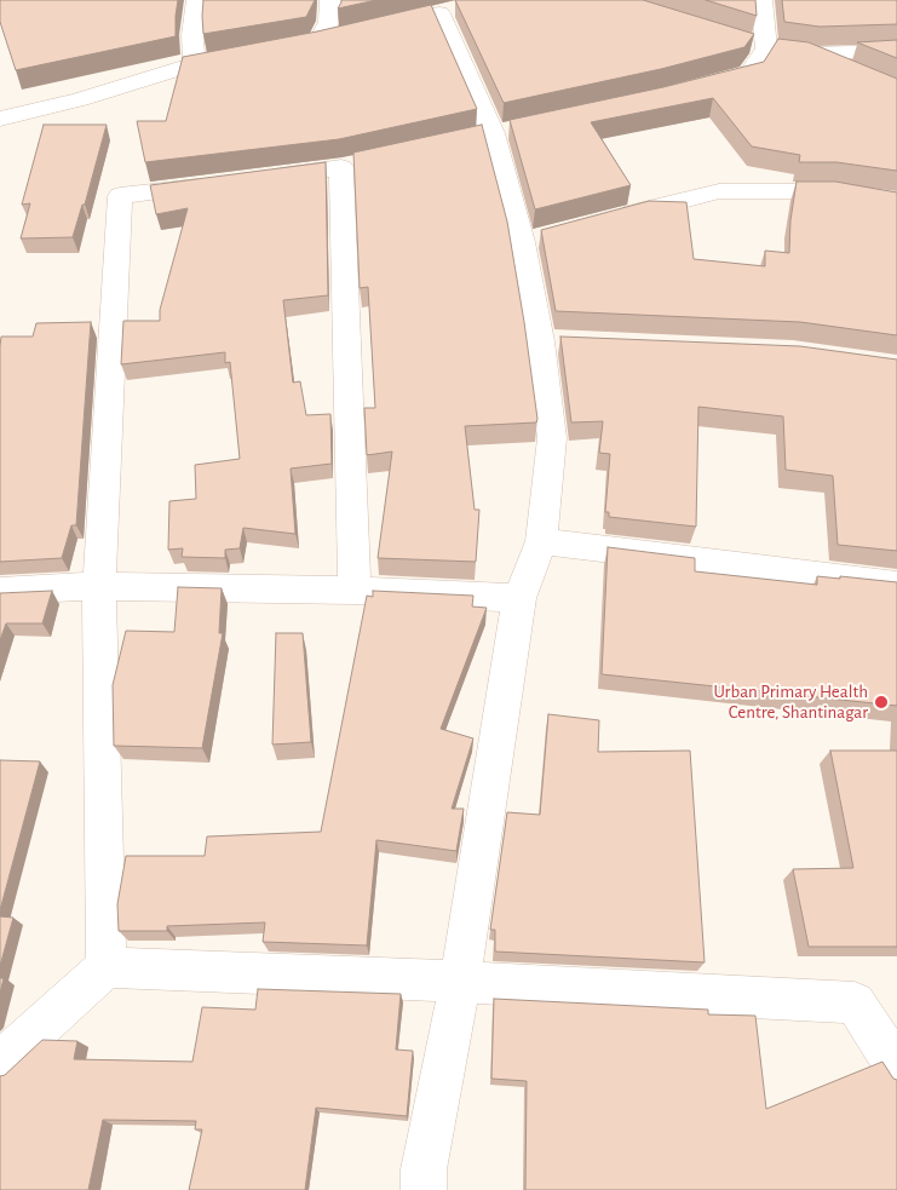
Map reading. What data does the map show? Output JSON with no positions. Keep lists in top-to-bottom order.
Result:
{
  "places": ["Urban Primary Health Centre, Shantinagar"]
}
